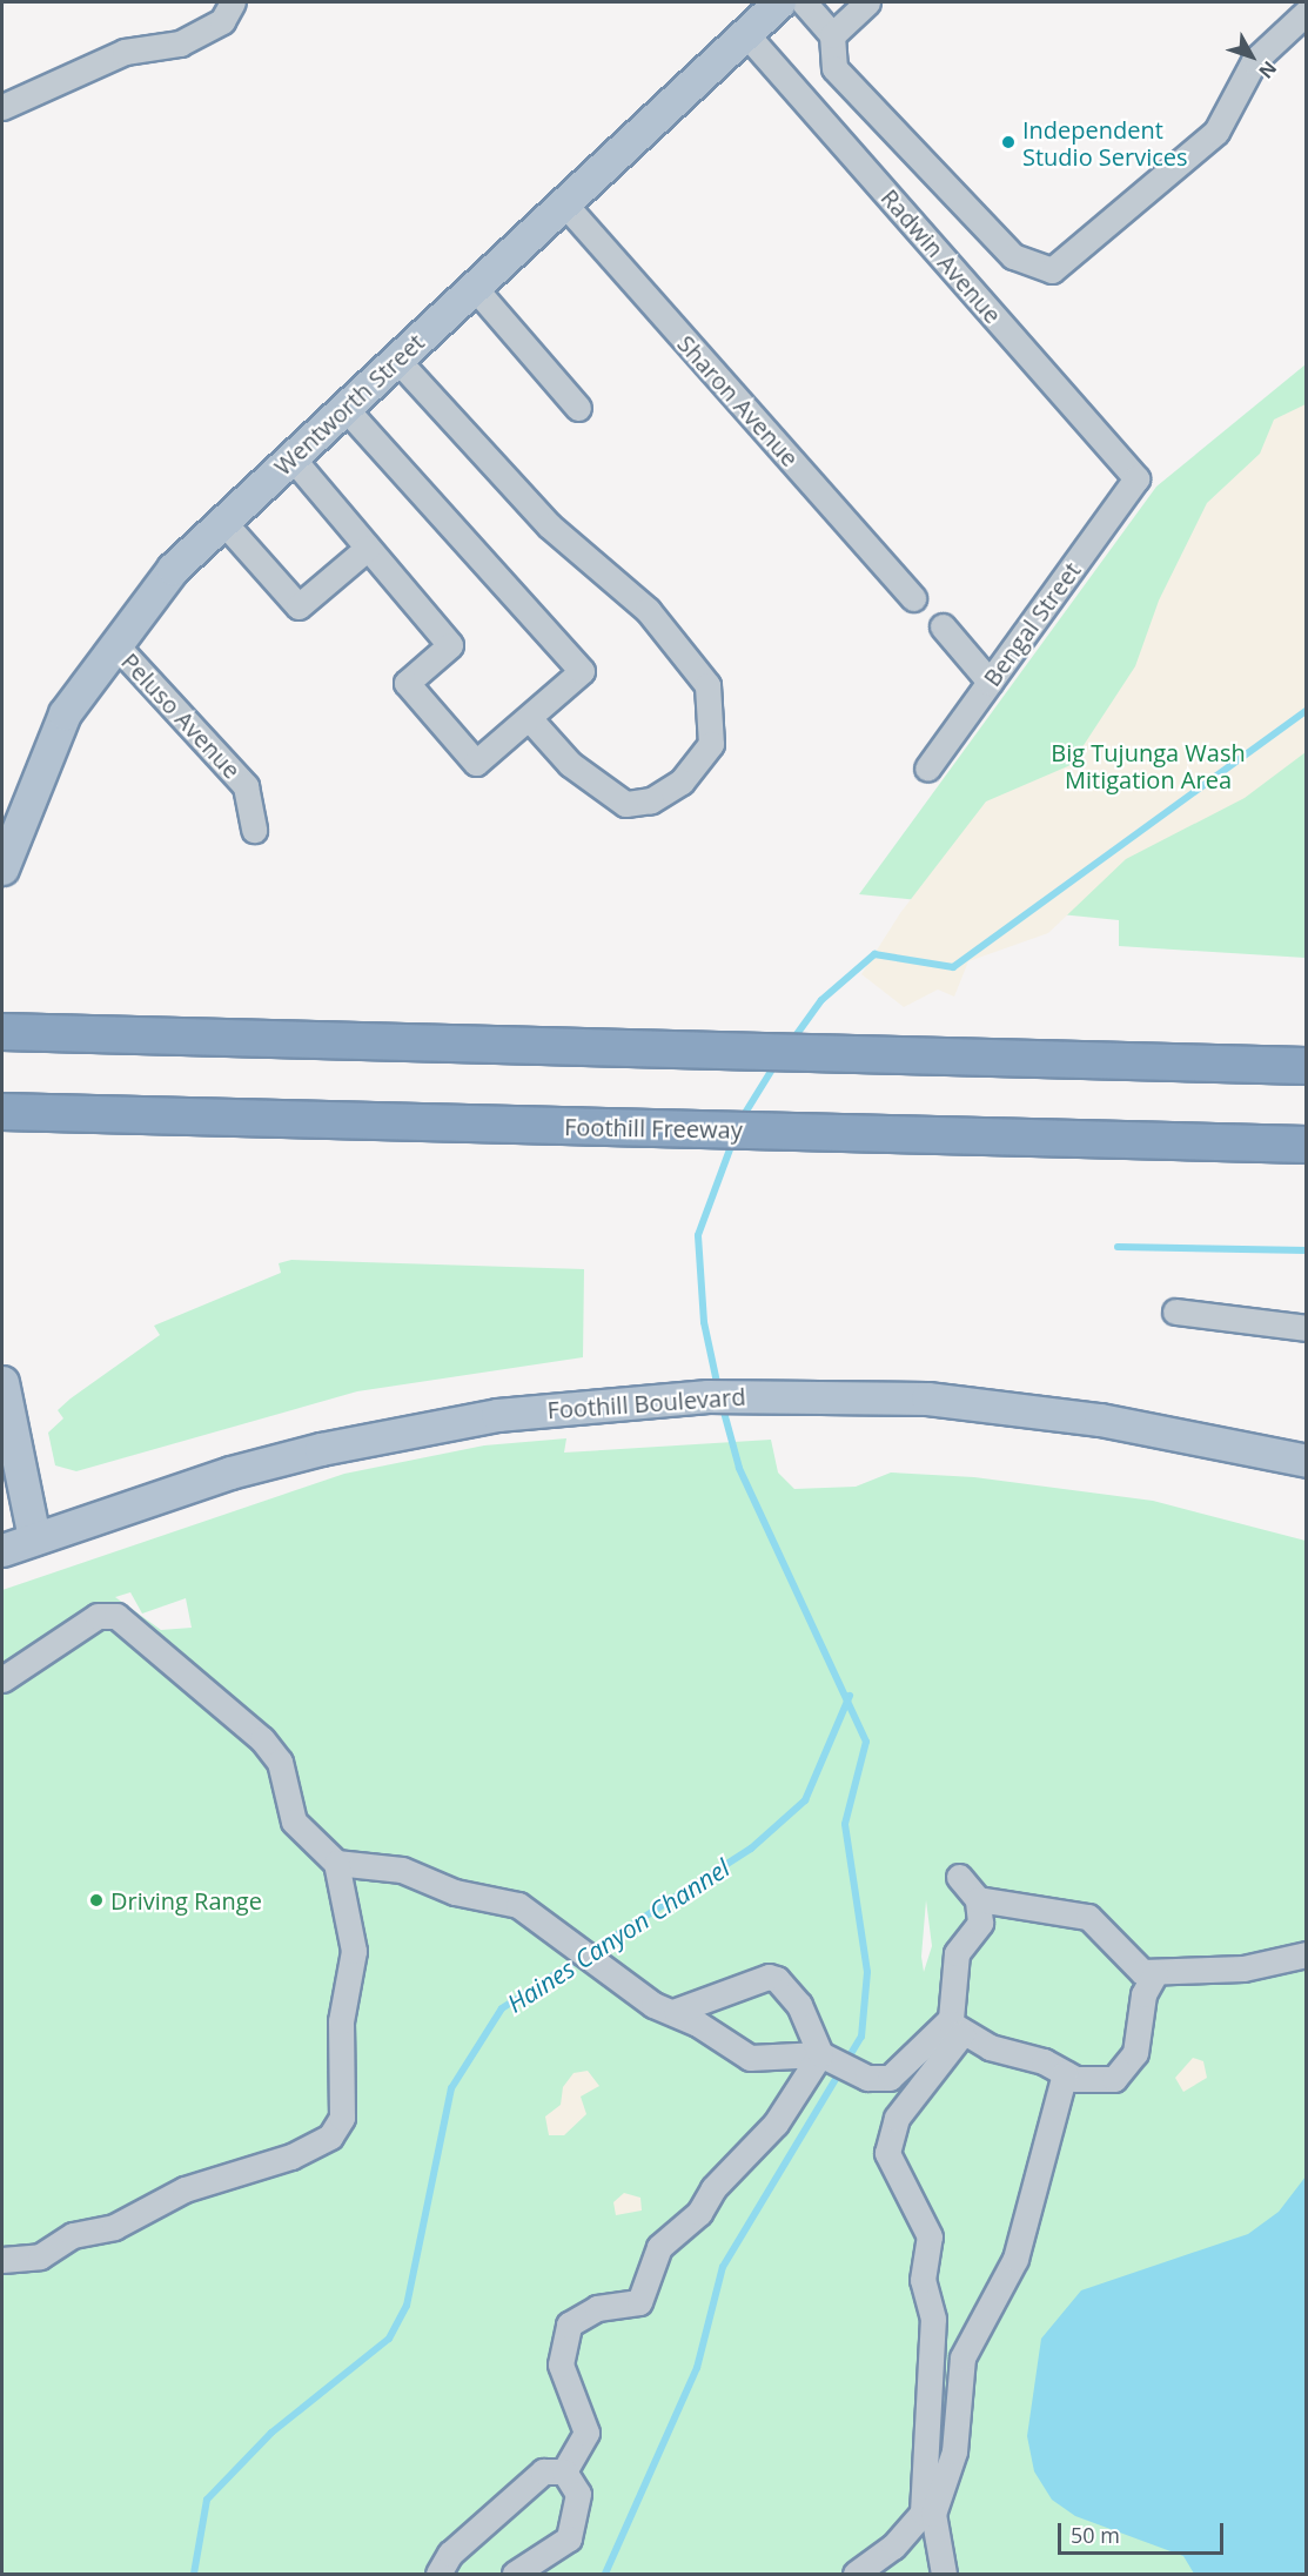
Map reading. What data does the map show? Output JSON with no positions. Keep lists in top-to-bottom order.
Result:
{
  "streets": {
    "highway": ["Foothill Freeway"],
    "main road": ["Wentworth Street", "Foothill Boulevard"],
    "street": [
      "Radwin Avenue",
      "Sharon Avenue",
      "Bengal Street",
      "Peluso Avenue"
    ]
  },
  "crossings": [
    ["Radwin Avenue", "Wentworth Street"],
    ["Radwin Avenue", "Bengal Street"],
    ["Sharon Avenue", "Wentworth Street"],
    ["Wentworth Street", "Peluso Avenue"]
  ],
  "water": ["Haines Canyon Channel"],
  "parks": ["Big Tujunga Wash Mitigation Area"],
  "places": ["Independent Studio Services", "Driving Range"],
  "scale_bar": "50 m",
  "north": "bottom right"
}
